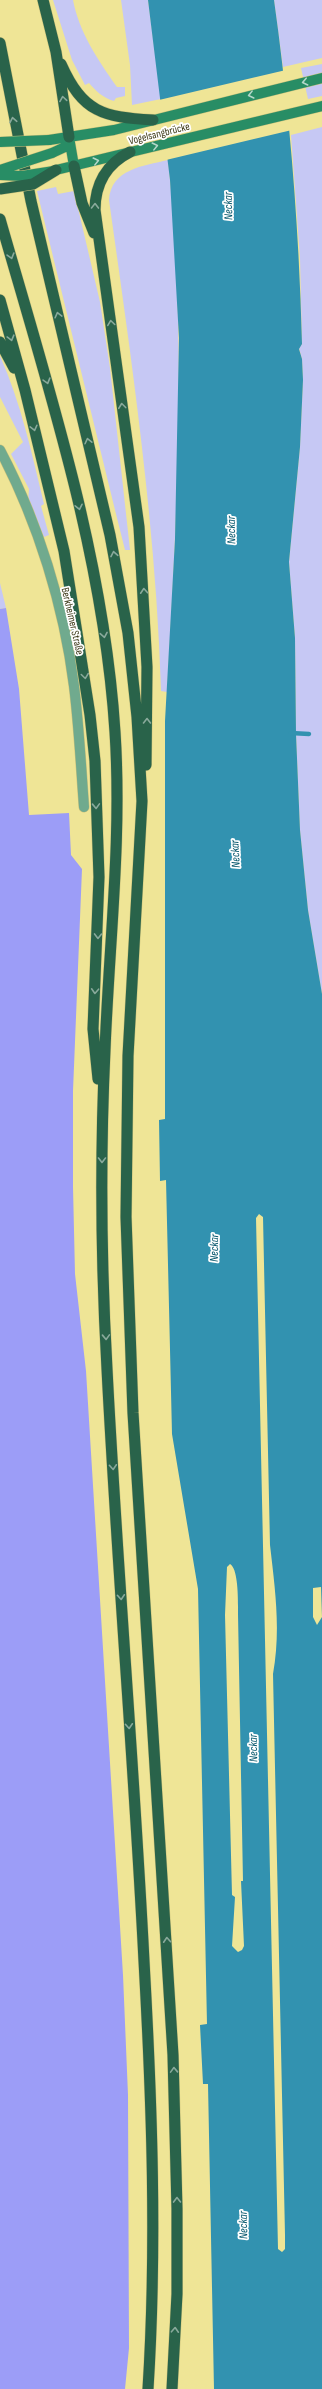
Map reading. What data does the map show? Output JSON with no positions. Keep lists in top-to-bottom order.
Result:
{
  "streets": {
    "main road": ["Vogelsangbrücke"],
    "street": ["Berkheimer Straße"]
  },
  "water": ["Neckar"]
}
